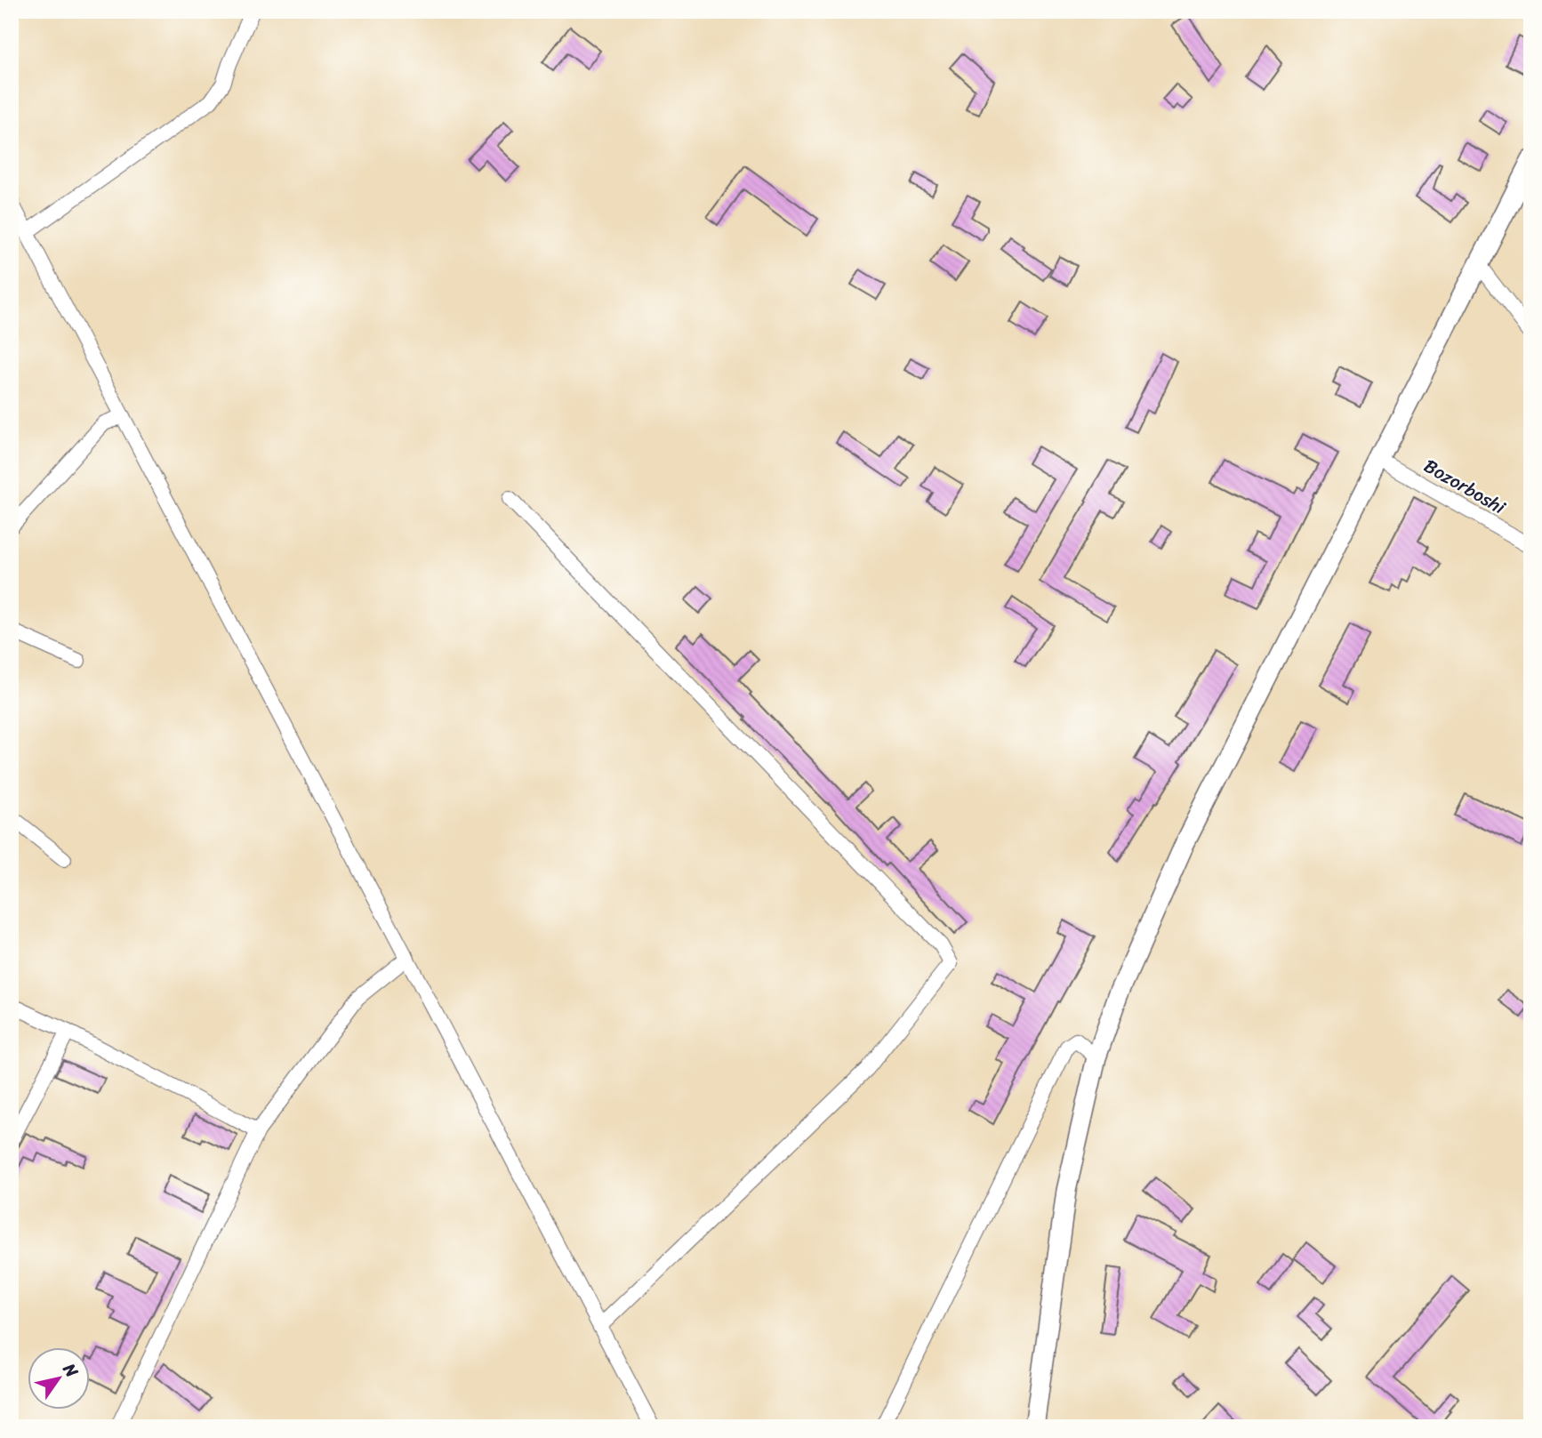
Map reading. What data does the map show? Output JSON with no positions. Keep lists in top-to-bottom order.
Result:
{
  "streets": {
    "street": ["Bozorboshi"]
  },
  "north": "top right"
}
